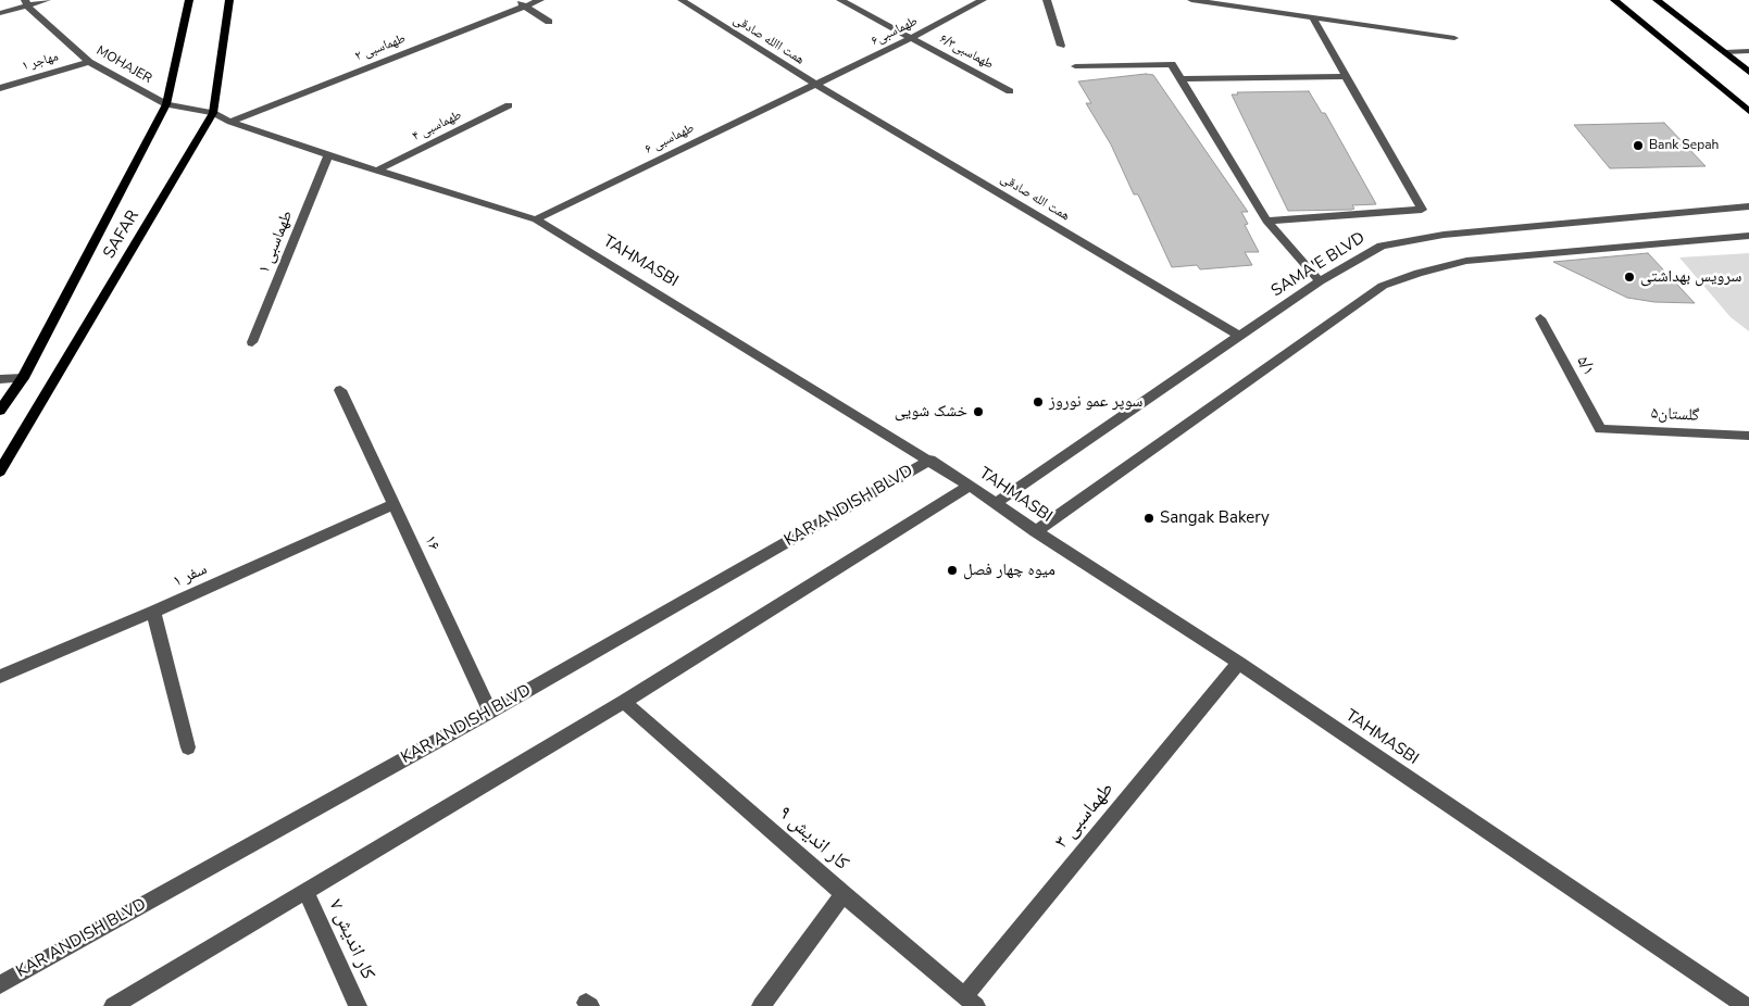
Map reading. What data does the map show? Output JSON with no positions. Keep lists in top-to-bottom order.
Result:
{
  "streets": {
    "main road": ["SAFAR"],
    "street": [
      "۶طهماسبی",
      "همت االله صادقی",
      "۲ طهماسبی",
      "۶/۳طهماسبی",
      "۱ مهاجر",
      "MOHAJER",
      "۴ طهماسبی",
      "۶ طهماسبی",
      "همت الله صادقی",
      "۱ طهماسبی",
      "TAHMASBI",
      "SAMA'E BLVD",
      "۵/۱",
      "گلستان۵",
      "KAR ANDISH BLVD",
      "۱۶",
      "۱ سفر",
      "۳ طهماسبی",
      "۹ کار اندیش",
      "۷ کار اندیش"
    ]
  },
  "crossings": [
    ["۶طهماسبی", "همت االله صادقی"],
    ["۶طهماسبی", "۶/۳طهماسبی"],
    ["۶طهماسبی", "۶ طهماسبی"],
    ["۶طهماسبی", "همت الله صادقی"],
    ["همت االله صادقی", "۶ طهماسبی"],
    ["همت االله صادقی", "همت الله صادقی"],
    ["۲ طهماسبی", "TAHMASBI"],
    ["۱ مهاجر", "MOHAJER"],
    ["MOHAJER", "SAFAR"],
    ["MOHAJER", "TAHMASBI"],
    ["۴ طهماسبی", "TAHMASBI"],
    ["۶ طهماسبی", "همت الله صادقی"],
    ["۶ طهماسبی", "TAHMASBI"],
    ["همت الله صادقی", "SAMA'E BLVD"],
    ["SAFAR", "TAHMASBI"],
    ["۱ طهماسبی", "TAHMASBI"],
    ["TAHMASBI", "SAMA'E BLVD"],
    ["TAHMASBI", "KAR ANDISH BLVD"],
    ["TAHMASBI", "۳ طهماسبی"],
    ["۵/۱", "گلستان۵"],
    ["KAR ANDISH BLVD", "۱۶"],
    ["۱۶", "۱ سفر"],
    ["۳ طهماسبی", "۹ کار اندیش"]
  ],
  "places": [
    "Bank Sepah",
    "سرویس بهداشتی",
    "سوپر عمو نوروز",
    "خشک شویی",
    "Sangak Bakery",
    "میوه چهار فصل"
  ]
}
